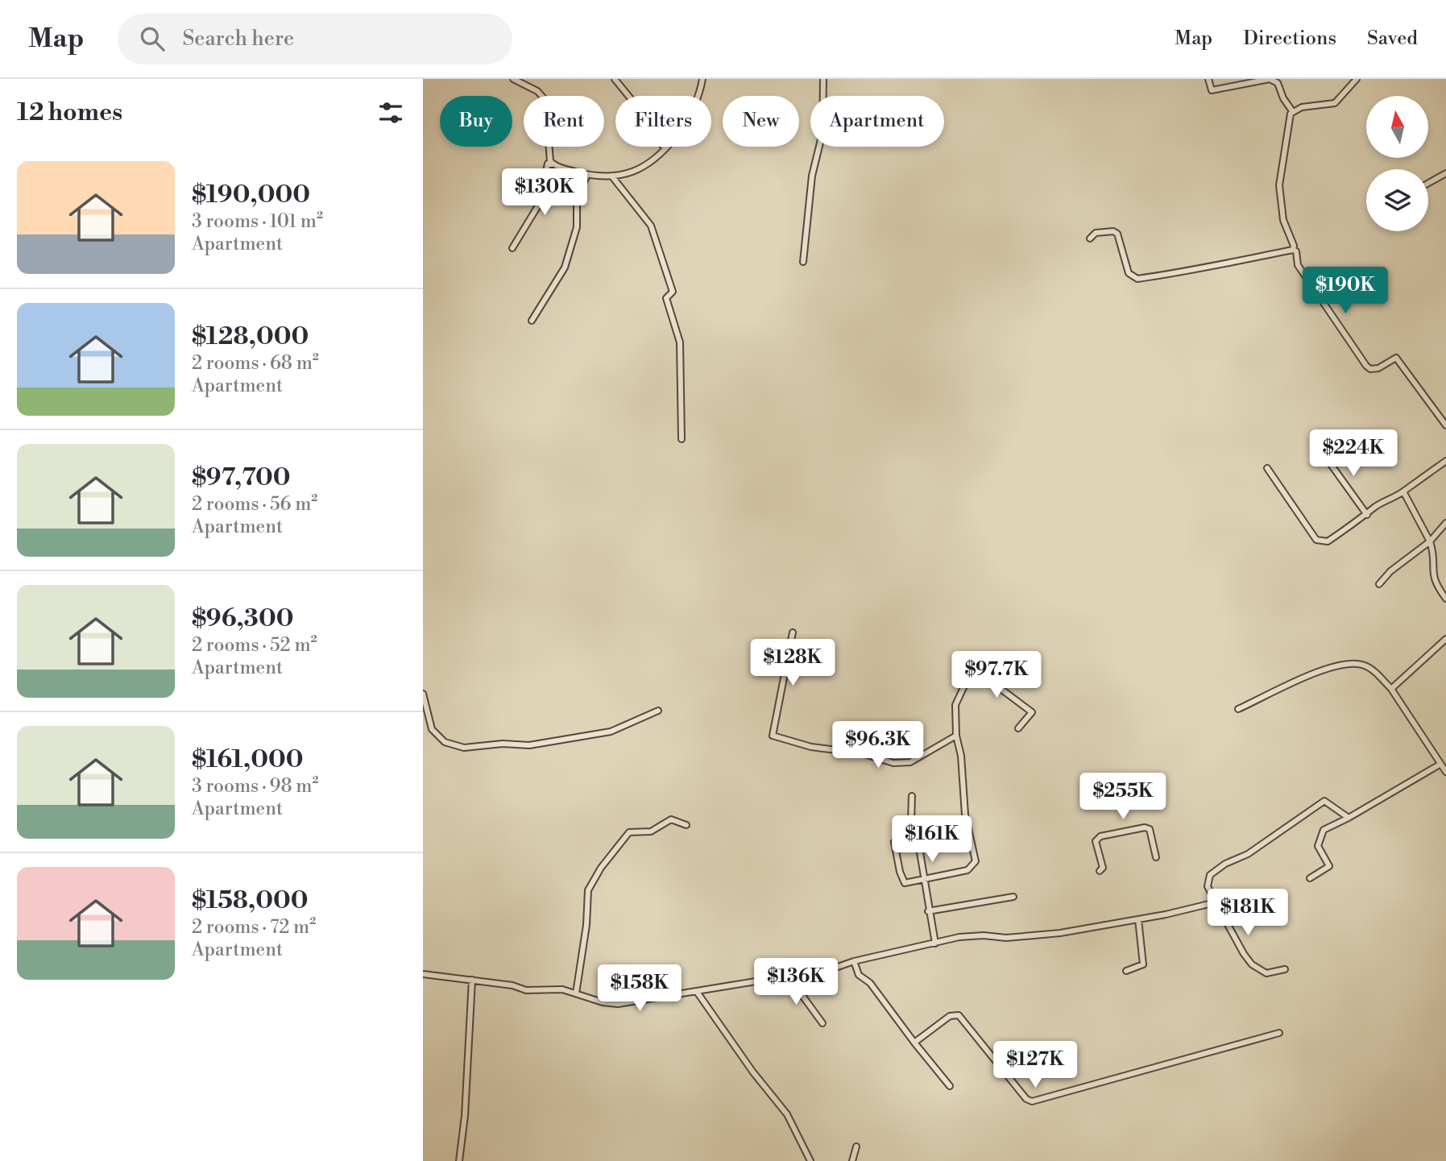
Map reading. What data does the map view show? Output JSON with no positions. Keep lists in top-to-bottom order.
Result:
{
  "north": "top",
  "page": {
    "header": "Map",
    "search": "Search here",
    "nav": ["Map", "Directions", "Saved"],
    "heading": "12 homes",
    "chip": [
      "Buy",
      "Rent",
      "Filters",
      "New",
      "Apartment"
    ],
    "list": [
      {
        "name": "$190,000",
        "note": "3 rooms · 101 m² · Apartment"
      },
      {
        "name": "$128,000",
        "note": "2 rooms · 68 m² · Apartment"
      },
      {
        "name": "$97,700",
        "note": "2 rooms · 56 m² · Apartment"
      },
      {
        "name": "$96,300",
        "note": "2 rooms · 52 m² · Apartment"
      },
      {
        "name": "$161,000",
        "note": "3 rooms · 98 m² · Apartment"
      },
      {
        "name": "$158,000",
        "note": "2 rooms · 72 m² · Apartment"
      }
    ],
    "price": [
      "$130K",
      "$190K",
      "$224K",
      "$128K",
      "$97.7K",
      "$96.3K",
      "$255K",
      "$161K",
      "$181K",
      "$136K",
      "$158K",
      "$127K"
    ]
  }
}
